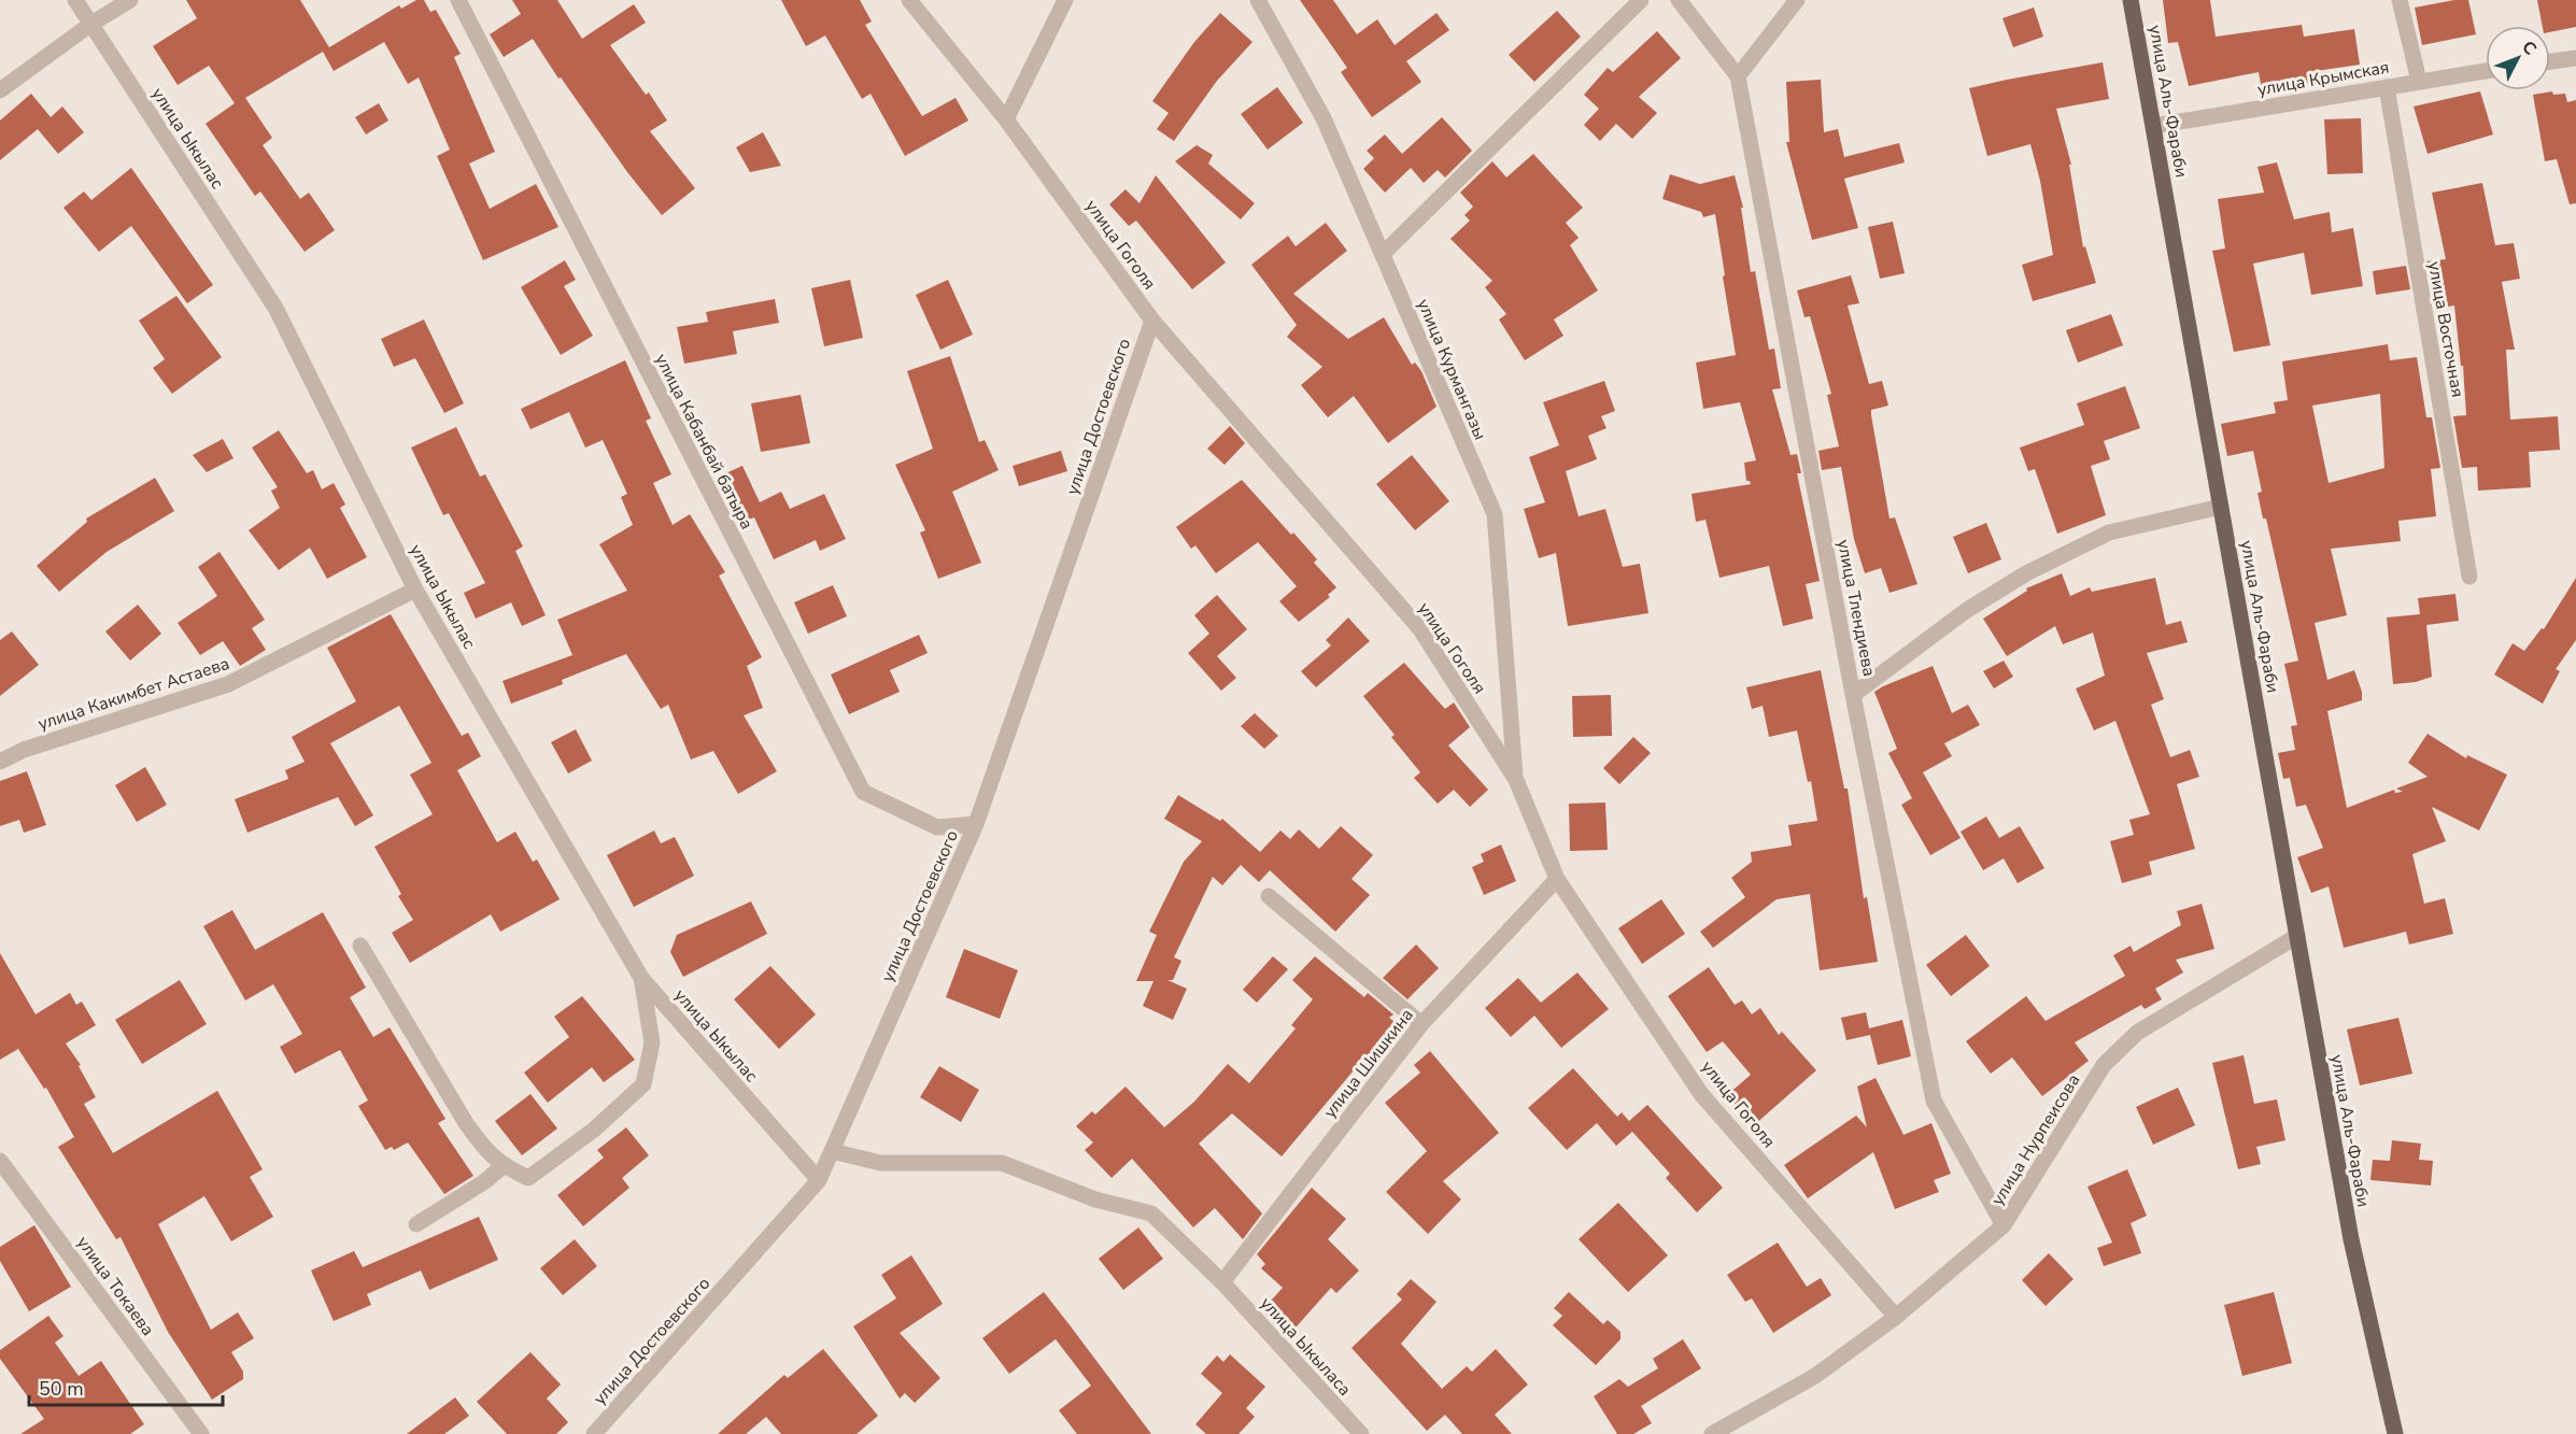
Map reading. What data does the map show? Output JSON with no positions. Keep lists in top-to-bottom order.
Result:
{
  "streets": {
    "main road": ["улица Аль-Фараби"],
    "street": [
      "улица Крымская",
      "улица Ыкылас",
      "улица Гоголя",
      "улица Восточная",
      "улица Курмангазы",
      "улица Достоевского",
      "улица Кабанбай батыра",
      "улица Тлендиева",
      "улица Какимбет Астаева",
      "улица Шишкина",
      "улица Нурпеисова",
      "улица Токаева",
      "улица Ыкыласа"
    ]
  },
  "crossings": [
    ["улица Крымская", "улица Аль-Фараби"],
    ["улица Крымская", "улица Восточная"],
    ["улица Аль-Фараби", "улица Нурпеисова"],
    ["улица Ыкылас", "улица Достоевского"],
    ["улица Ыкылас", "улица Какимбет Астаева"],
    ["улица Гоголя", "улица Курмангазы"],
    ["улица Гоголя", "улица Достоевского"],
    ["улица Гоголя", "улица Шишкина"],
    ["улица Гоголя", "улица Нурпеисова"],
    ["улица Достоевского", "улица Кабанбай батыра"],
    ["улица Тлендиева", "улица Нурпеисова"],
    ["улица Шишкина", "улица Ыкыласа"]
  ],
  "scale_bar": "50 m",
  "north": "top right"
}
